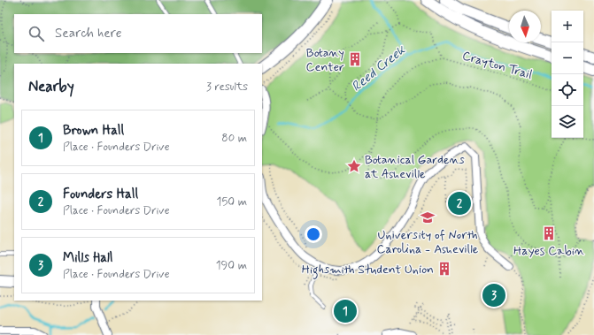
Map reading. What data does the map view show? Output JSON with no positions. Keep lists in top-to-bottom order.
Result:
{
  "streets": {
    "path": ["Crayton Trail"]
  },
  "water": ["Reed Creek"],
  "places": {
    "building": ["Botany Center", "Hayes Cabin", "Highsmith Student Union"],
    "place": ["Botanical Gardens at Asheville"],
    "school or university": ["University of North Carolina - Asheville"]
  },
  "north": "bottom",
  "page": {
    "map_buttons": ["+", "−"],
    "search": "Search here",
    "heading": ["Nearby", "3 results"],
    "list": [
      {
        "mark": "1",
        "name": "Brown Hall",
        "note": "Place · Founders Drive",
        "value": "80 m"
      },
      {
        "mark": "2",
        "name": "Founders Hall",
        "note": "Place · Founders Drive",
        "value": "150 m"
      },
      {
        "mark": "3",
        "name": "Mills Hall",
        "note": "Place · Founders Drive",
        "value": "190 m"
      }
    ],
    "pins": ["2", "3", "1"]
  }
}
